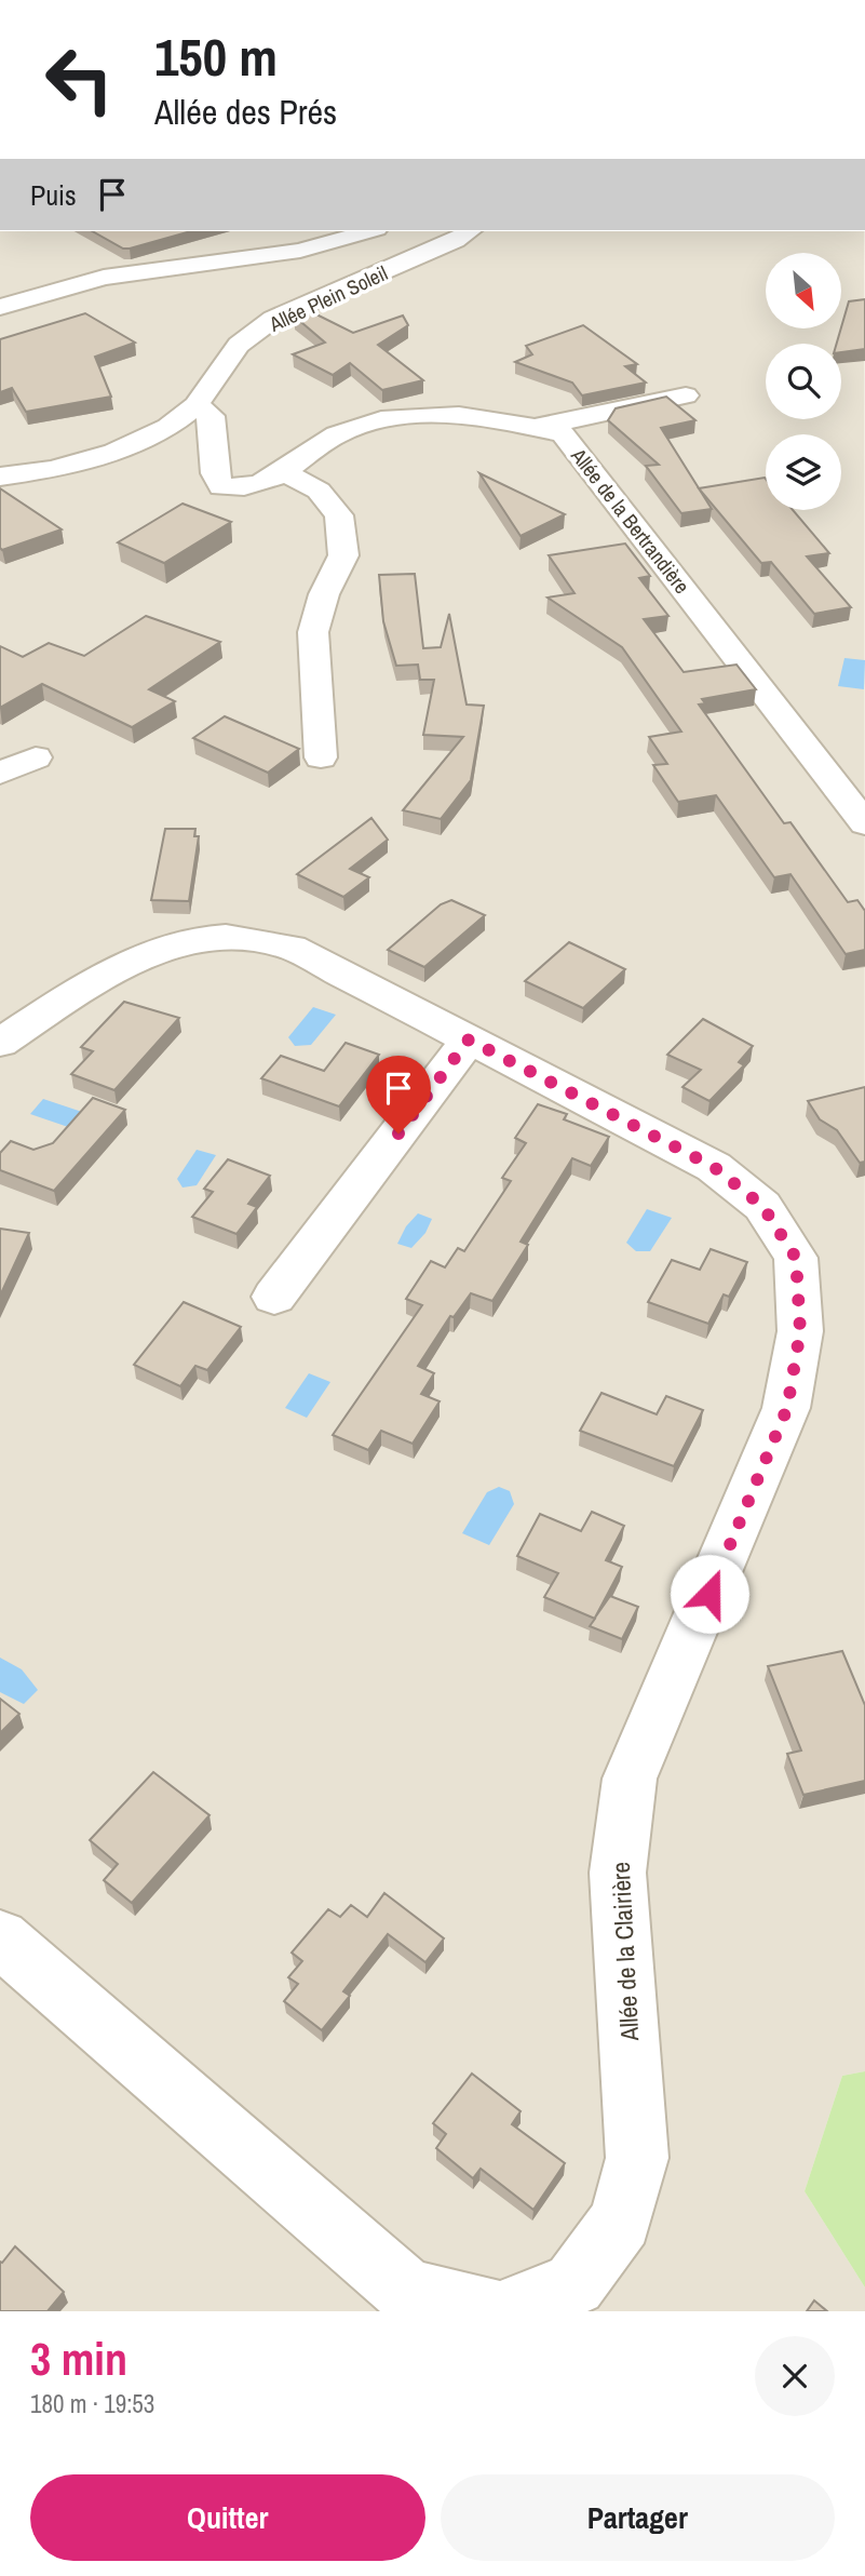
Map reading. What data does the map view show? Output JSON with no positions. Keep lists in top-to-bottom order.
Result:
{
  "streets": {
    "street": ["Allée Plein Soleil", "Allée de la Bertrandière", "Allée de la Clairière"]
  },
  "crossings": [
    ["Allée Plein Soleil", "Allée de la Bertrandière"]
  ],
  "north": "bottom right",
  "page": {
    "turn": ["150 m", "Allée des Prés"],
    "then": "Puis",
    "heading": ["3 min", "180 m · 19:53"],
    "buttons": ["Quitter", "Partager"]
  }
}
